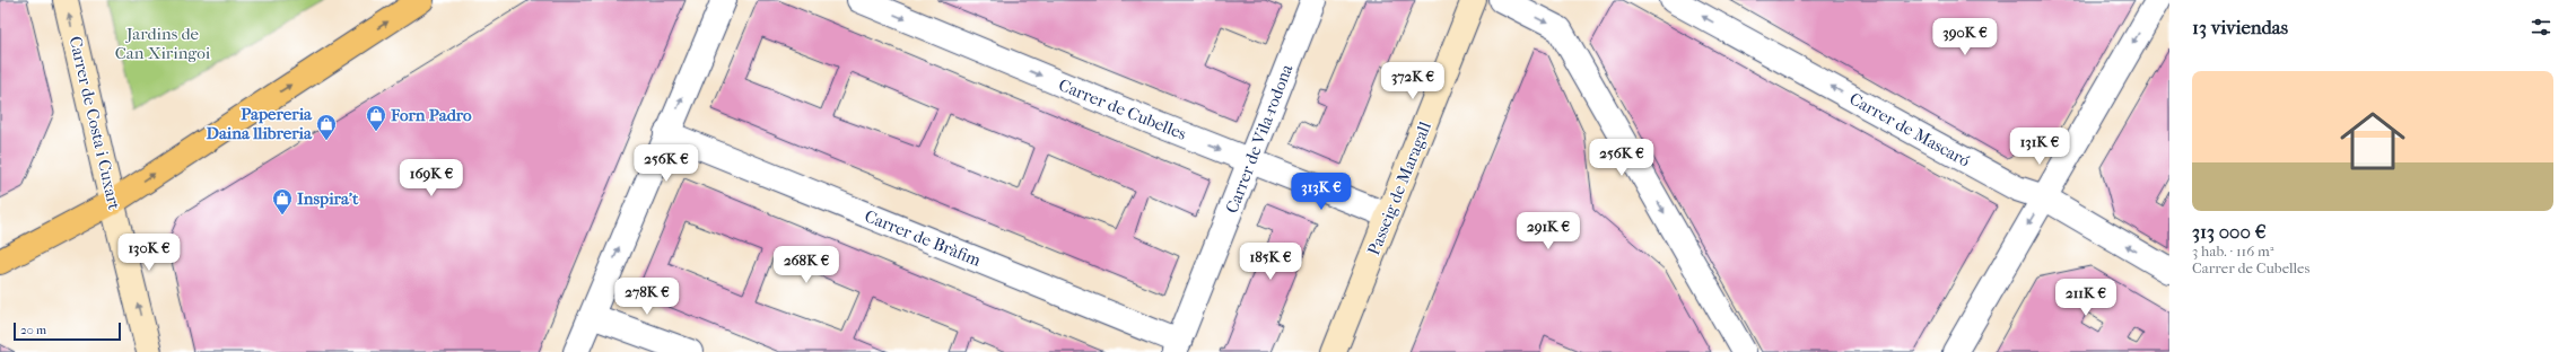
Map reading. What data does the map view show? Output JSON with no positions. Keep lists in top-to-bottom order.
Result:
{
  "streets": {
    "street": [
      "Carrer de Cubelles",
      "Carrer de Costa i Cuxart",
      "Carrer de Mascaró",
      "Carrer de Vila-rodona",
      "Passeig de Maragall",
      "Carrer de Bràfim"
    ]
  },
  "crossings": [
    ["Carrer de Cubelles", "Carrer de Vila-rodona"],
    ["Carrer de Cubelles", "Passeig de Maragall"],
    ["Carrer de Vila-rodona", "Carrer de Bràfim"]
  ],
  "one_way": ["Carrer de Cubelles", "Carrer de Costa i Cuxart", "Carrer de Mascaró"],
  "parks": ["Jardins de Can Xiringoi"],
  "places": {
    "shop": ["Forn Padro", "Papereria Daina llibreria", "Inspira't"]
  },
  "scale_bar": "20 m",
  "page": {
    "heading": "13 viviendas",
    "price": [
      "390K €",
      "372K €",
      "131K €",
      "256K €",
      "256K €",
      "169K €",
      "313K €",
      "291K €",
      "130K €",
      "185K €",
      "268K €",
      "278K €",
      "211K €"
    ],
    "list": [
      {
        "name": "313 000 €",
        "note": "3 hab. · 116 m² · Carrer de Cubelles"
      }
    ],
    "scale": "20 m"
  }
}
